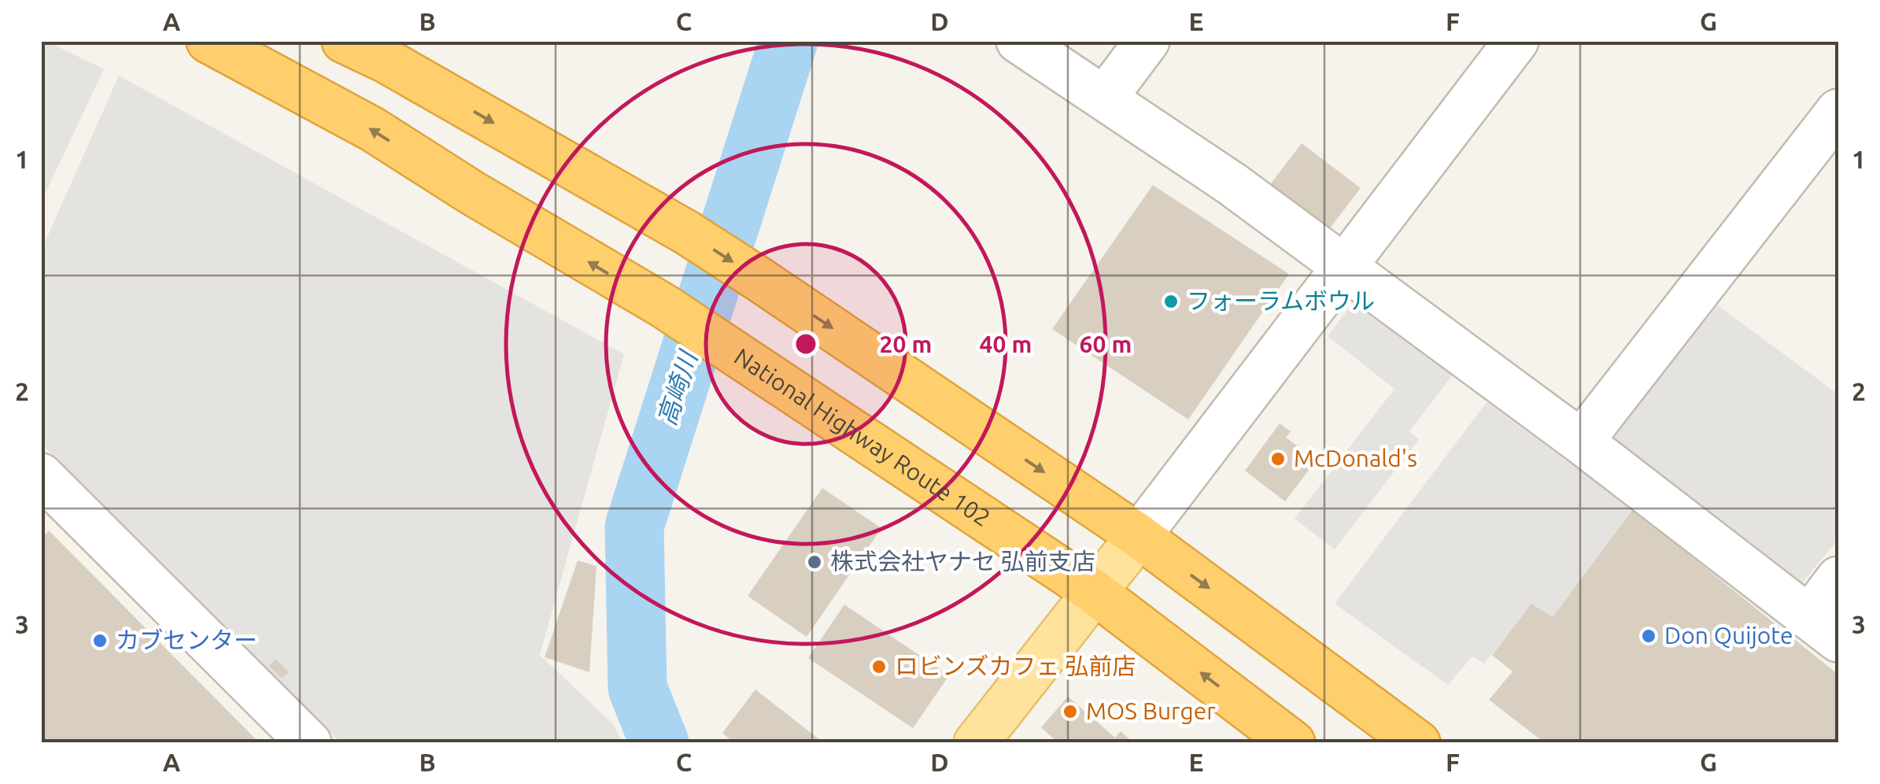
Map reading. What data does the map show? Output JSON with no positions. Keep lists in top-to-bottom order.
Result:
{
  "streets": {
    "highway": ["National Highway Route 102"]
  },
  "water": ["高崎川"],
  "places": [
    "フォーラムボウル",
    "McDonald's",
    "株式会社ヤナセ 弘前支店",
    "Don Quijote",
    "カブセンター",
    "ロビンズカフェ 弘前店",
    "MOS Burger"
  ],
  "grid": {
    "columns": [
      "A",
      "B",
      "C",
      "D",
      "E",
      "F",
      "G"
    ],
    "rows": ["1", "2", "3"]
  },
  "rings": ["20 m", "40 m", "60 m"]
}
